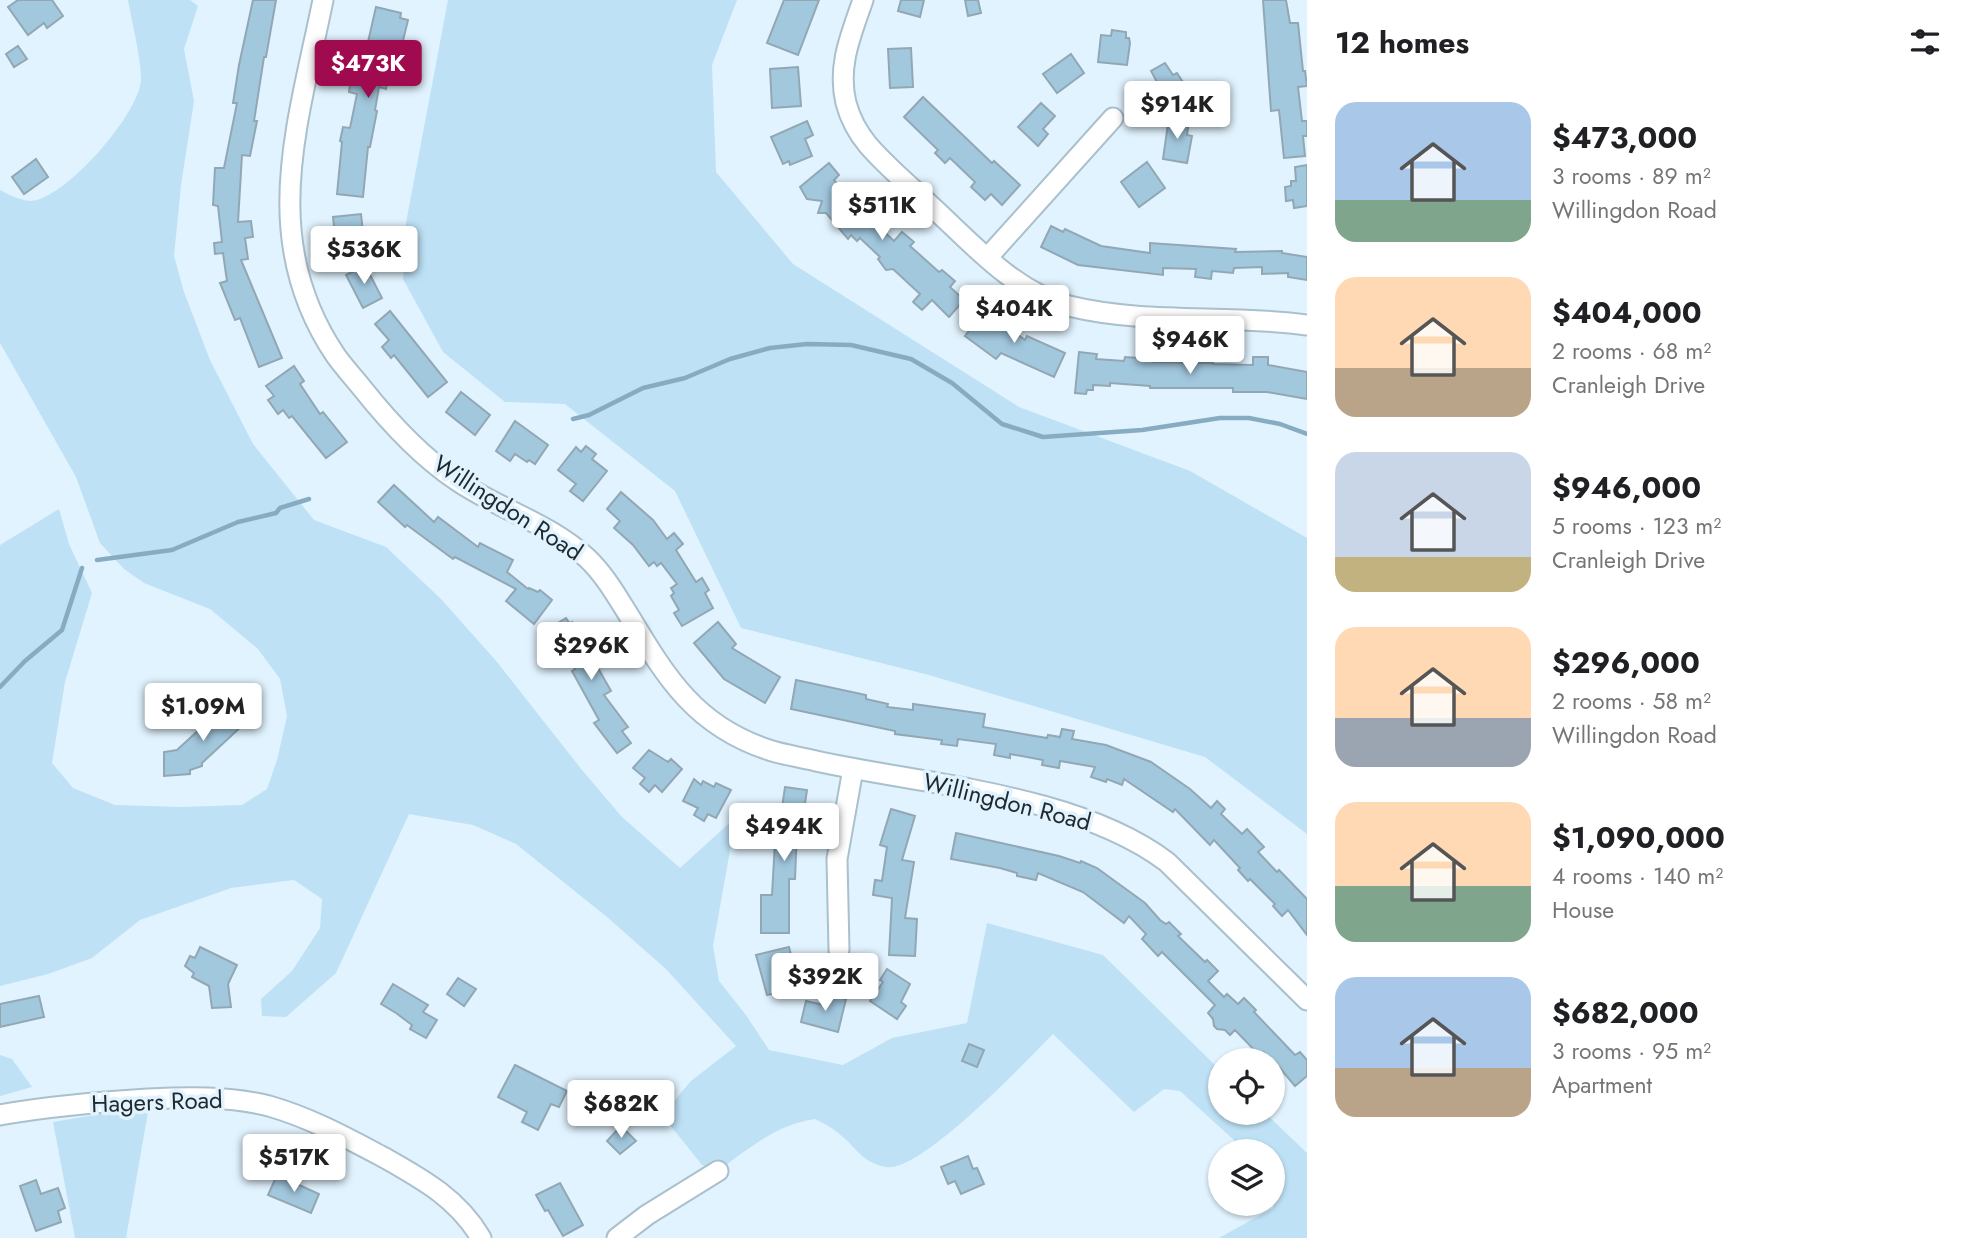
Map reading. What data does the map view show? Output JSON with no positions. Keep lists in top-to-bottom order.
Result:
{
  "streets": {
    "street": ["Willingdon Road", "Hagers Road"]
  },
  "page": {
    "heading": "12 homes",
    "price": [
      "$473K",
      "$914K",
      "$511K",
      "$536K",
      "$404K",
      "$946K",
      "$296K",
      "$1.09M",
      "$494K",
      "$392K",
      "$682K",
      "$517K"
    ],
    "list": [
      {
        "name": "$473,000",
        "note": "3 rooms · 89 m² · Willingdon Road"
      },
      {
        "name": "$404,000",
        "note": "2 rooms · 68 m² · Cranleigh Drive"
      },
      {
        "name": "$946,000",
        "note": "5 rooms · 123 m² · Cranleigh Drive"
      },
      {
        "name": "$296,000",
        "note": "2 rooms · 58 m² · Willingdon Road"
      },
      {
        "name": "$1,090,000",
        "note": "4 rooms · 140 m² · House"
      },
      {
        "name": "$682,000",
        "note": "3 rooms · 95 m² · Apartment"
      }
    ]
  }
}
